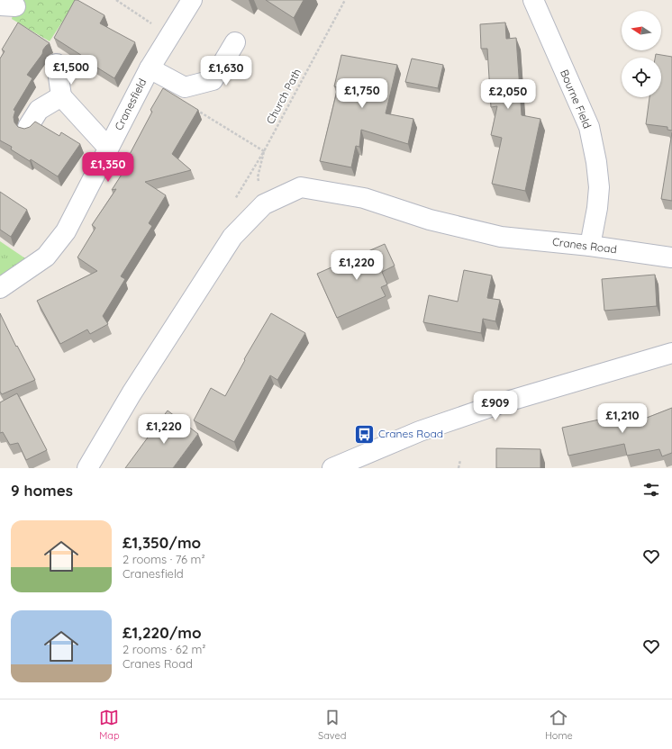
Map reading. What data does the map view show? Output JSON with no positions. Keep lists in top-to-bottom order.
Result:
{
  "streets": {
    "street": ["Bourne Field", "Cranesfield", "Cranes Road"],
    "path": ["Church Path"]
  },
  "crossings": [
    ["Church Path", "Cranes Road"],
    ["Bourne Field", "Cranes Road"]
  ],
  "places": {
    "bus stop": ["Cranes Road"]
  },
  "north": "left",
  "page": {
    "price": [
      "£1,500",
      "£1,630",
      "£1,750",
      "£2,050",
      "£1,350",
      "£1,220",
      "£909",
      "£1,210",
      "£1,220"
    ],
    "heading": "9 homes",
    "list": [
      {
        "name": "£1,350/mo",
        "note": "2 rooms · 76 m² · Cranesfield"
      },
      {
        "name": "£1,220/mo",
        "note": "2 rooms · 62 m² · Cranes Road"
      }
    ],
    "tabs": ["Map", "Saved", "Home"]
  }
}
